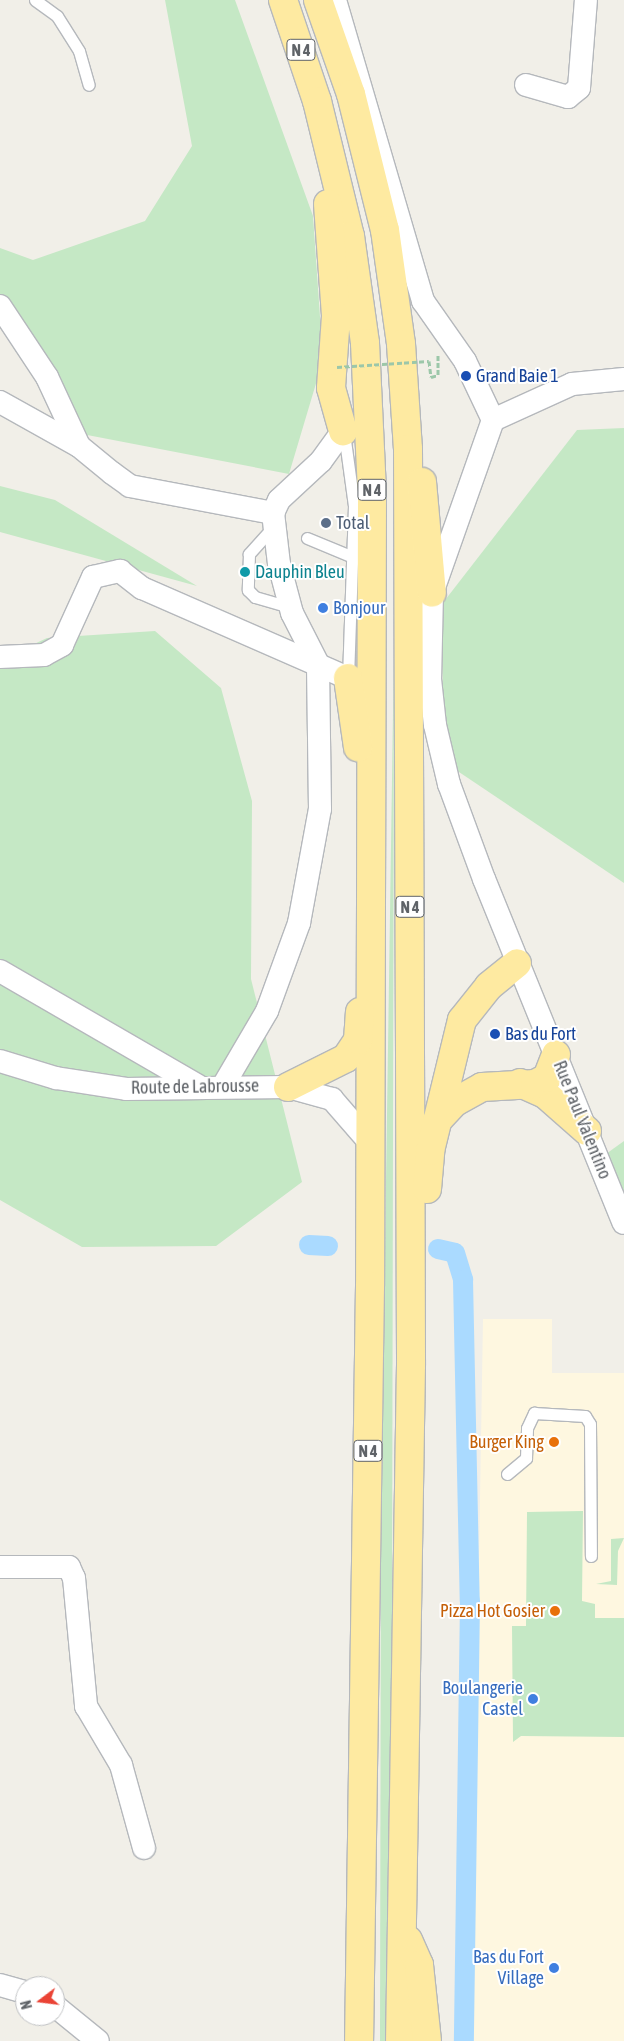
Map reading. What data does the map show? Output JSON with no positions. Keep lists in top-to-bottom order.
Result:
{
  "streets": {
    "highway": ["N 4"],
    "street": ["Route de Labrousse", "Rue Paul Valentino"]
  },
  "crossings": [
    ["N 4", "Route de Labrousse"]
  ],
  "places": [
    "Grand Baie 1",
    "Total",
    "Dauphin Bleu",
    "Bonjour",
    "Bas du Fort",
    "Burger King",
    "Pizza Hot Gosier",
    "Boulangerie Castel",
    "Bas du Fort Village"
  ],
  "north": "left"
}
